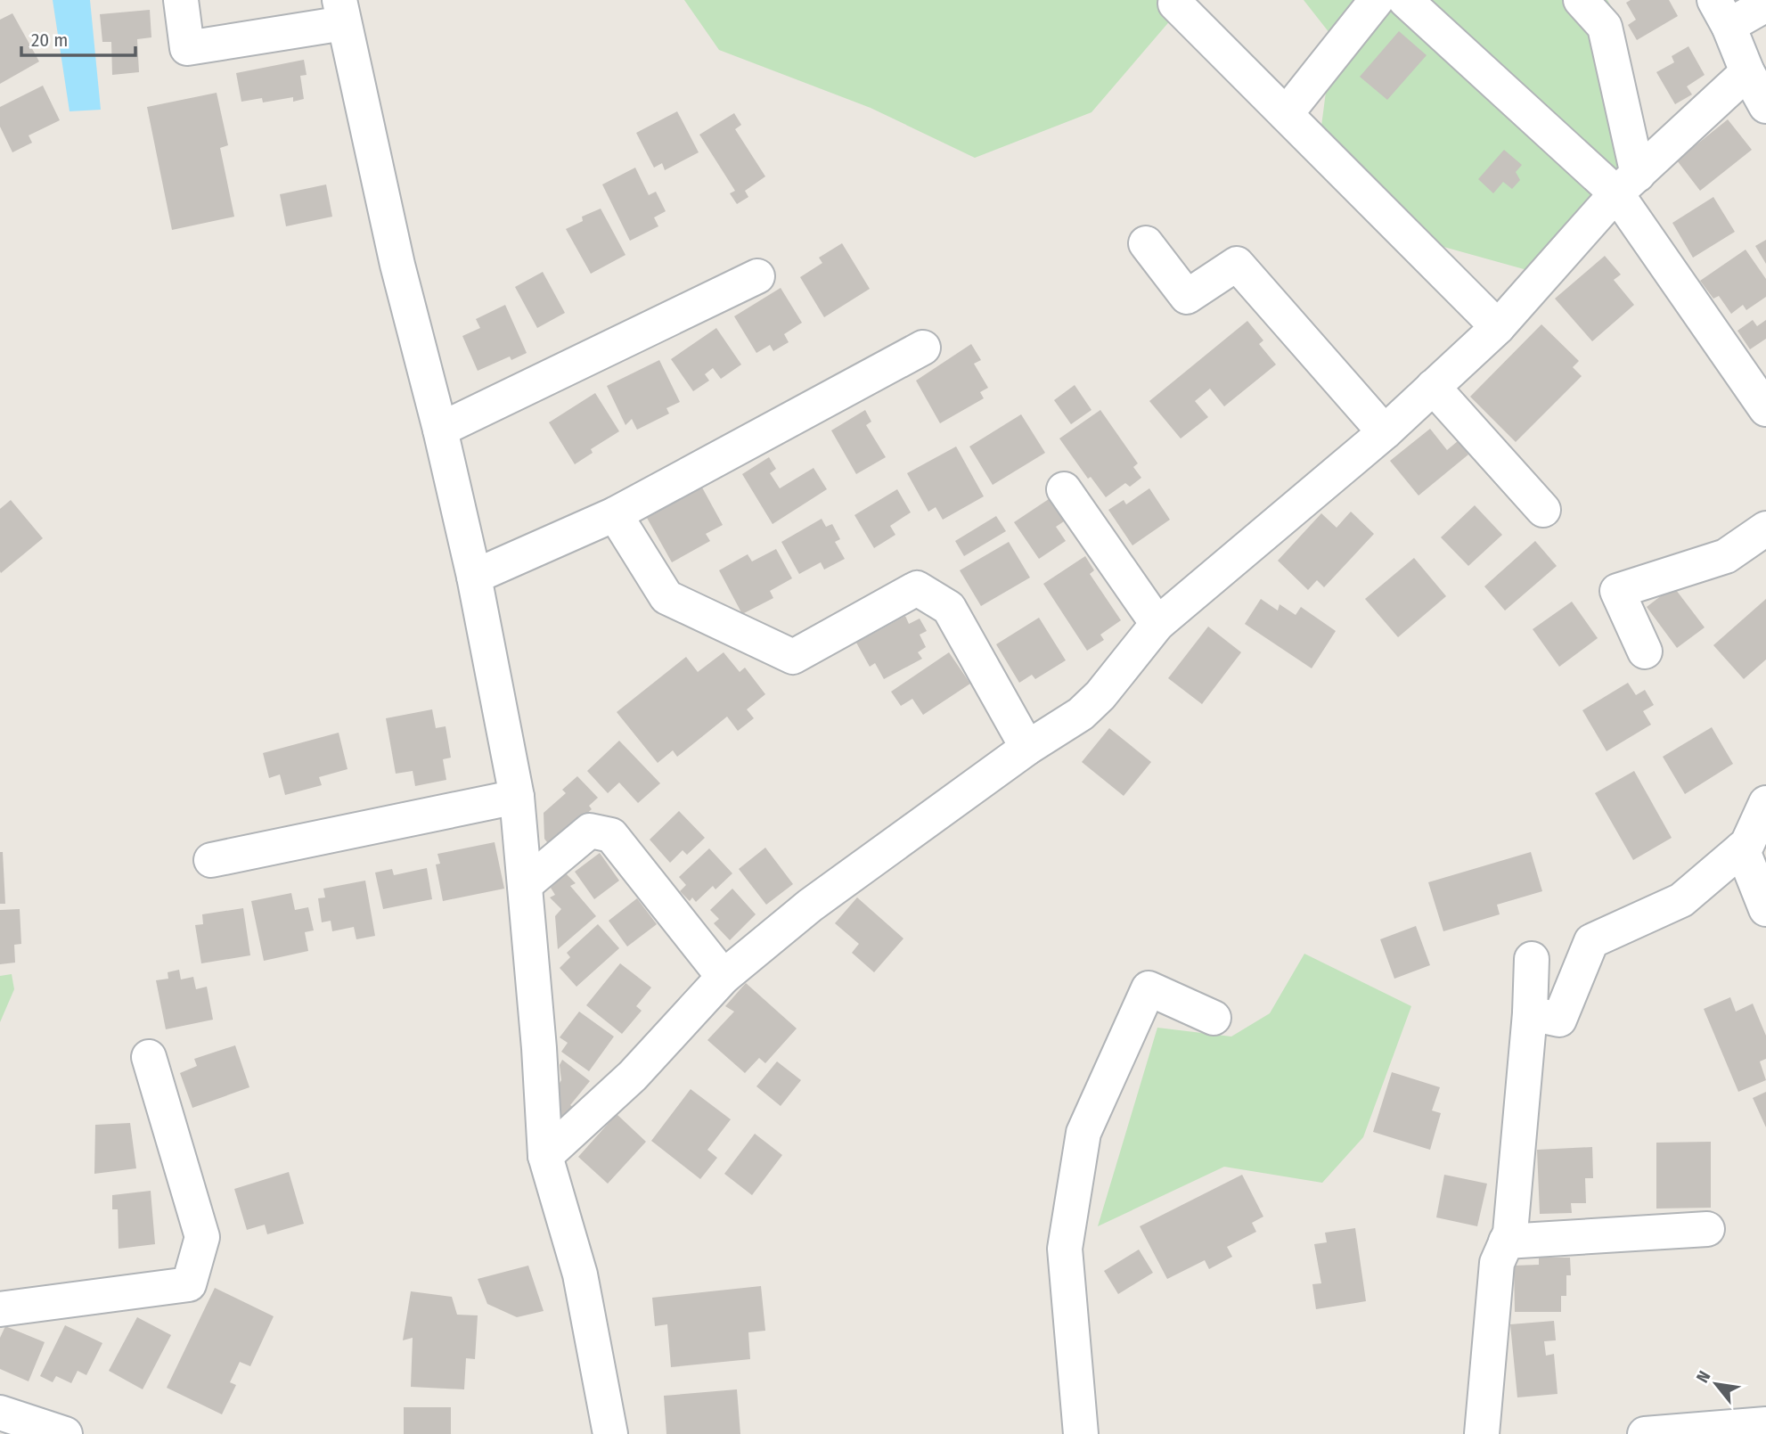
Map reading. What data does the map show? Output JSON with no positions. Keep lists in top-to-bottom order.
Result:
{
  "scale_bar": "20 m",
  "north": "top left"
}
